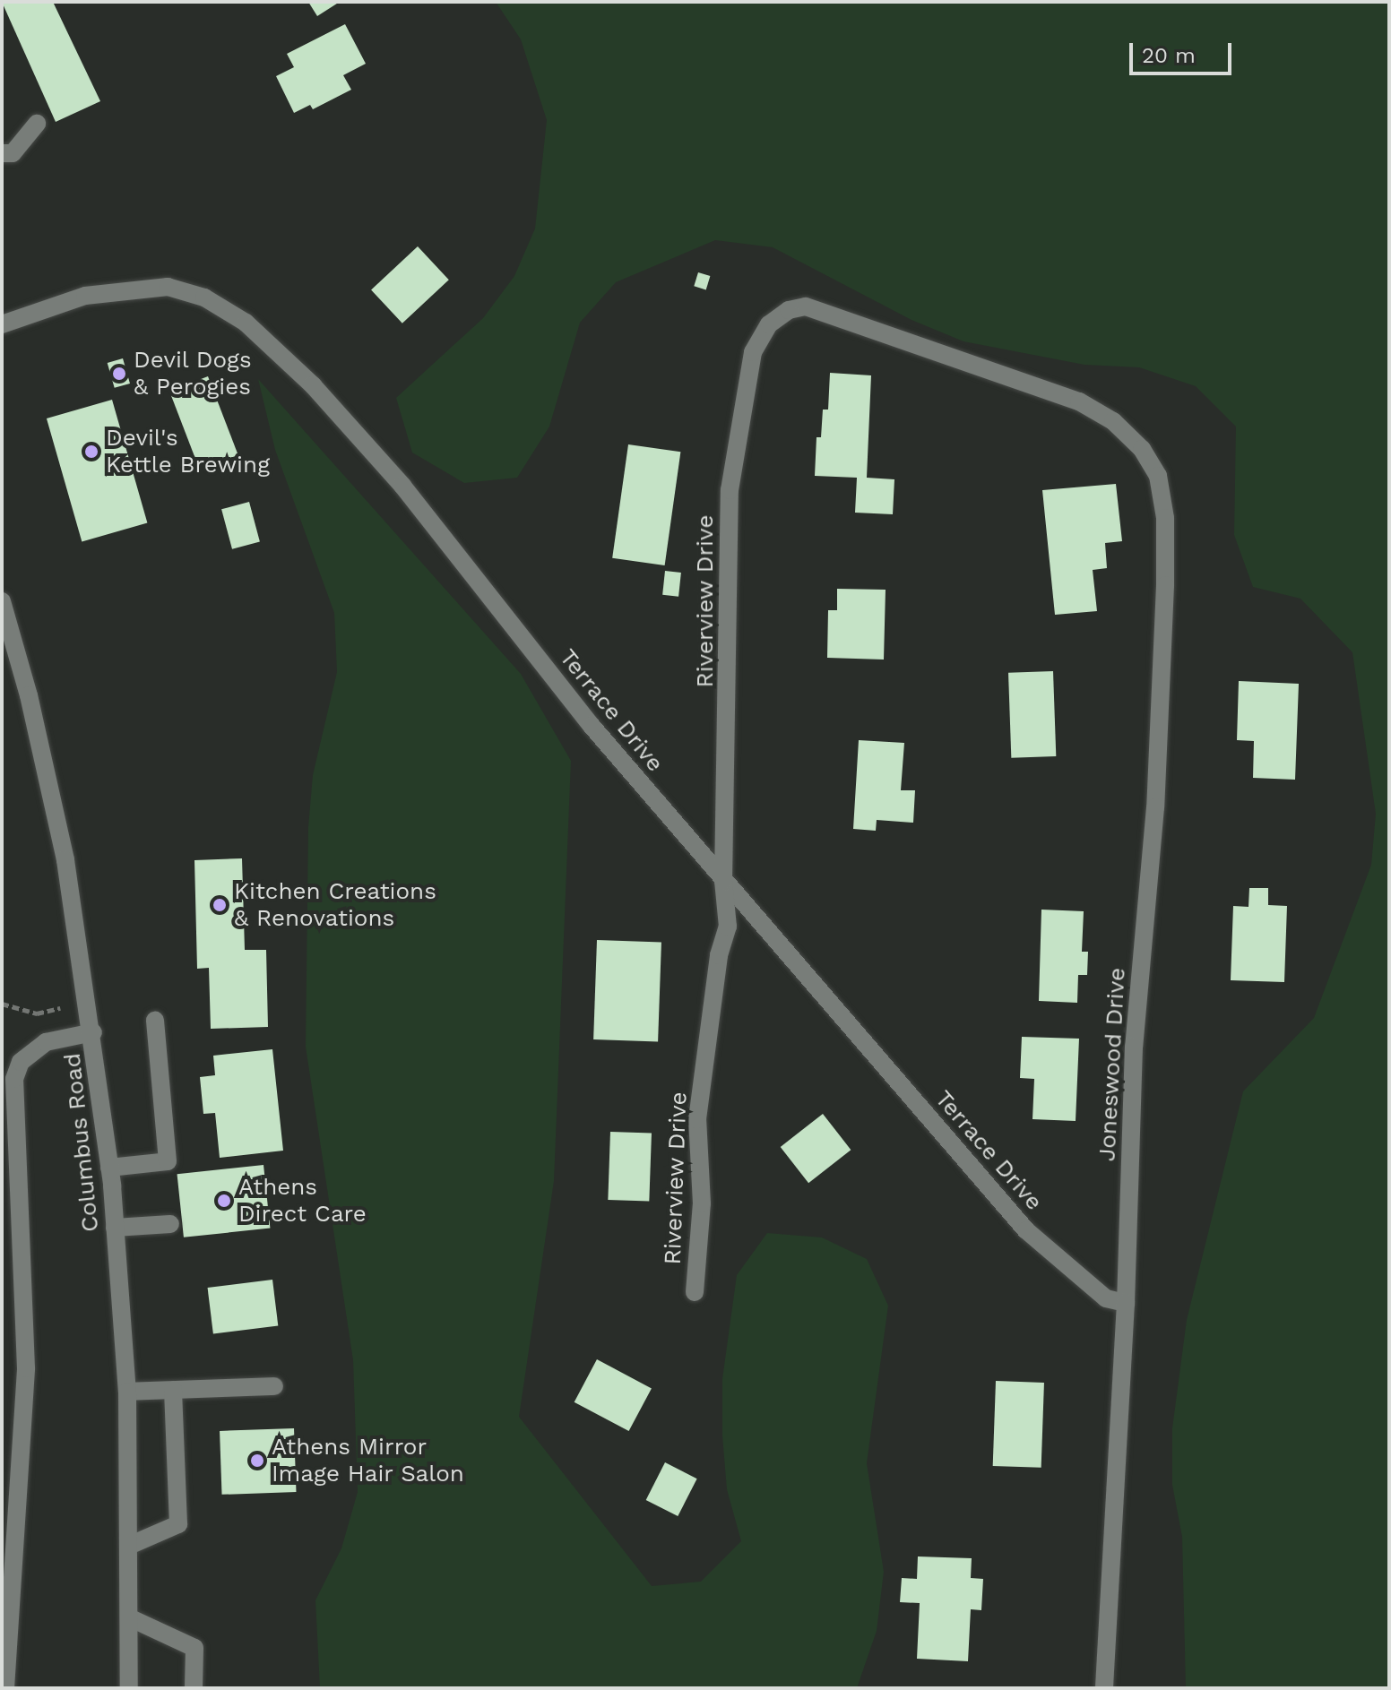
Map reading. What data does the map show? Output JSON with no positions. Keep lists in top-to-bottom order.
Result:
{
  "streets": {
    "street": [
      "Riverview Drive",
      "Terrace Drive",
      "Joneswood Drive",
      "Columbus Road"
    ]
  },
  "crossings": [
    ["Riverview Drive", "Terrace Drive"],
    ["Riverview Drive", "Joneswood Drive"],
    ["Terrace Drive", "Joneswood Drive"]
  ],
  "places": [
    "Devil Dogs & Perogies",
    "Devil's Kettle Brewing",
    "Kitchen Creations & Renovations",
    "Athens Direct Care",
    "Athens Mirror Image Hair Salon"
  ],
  "scale_bar": "20 m"
}
